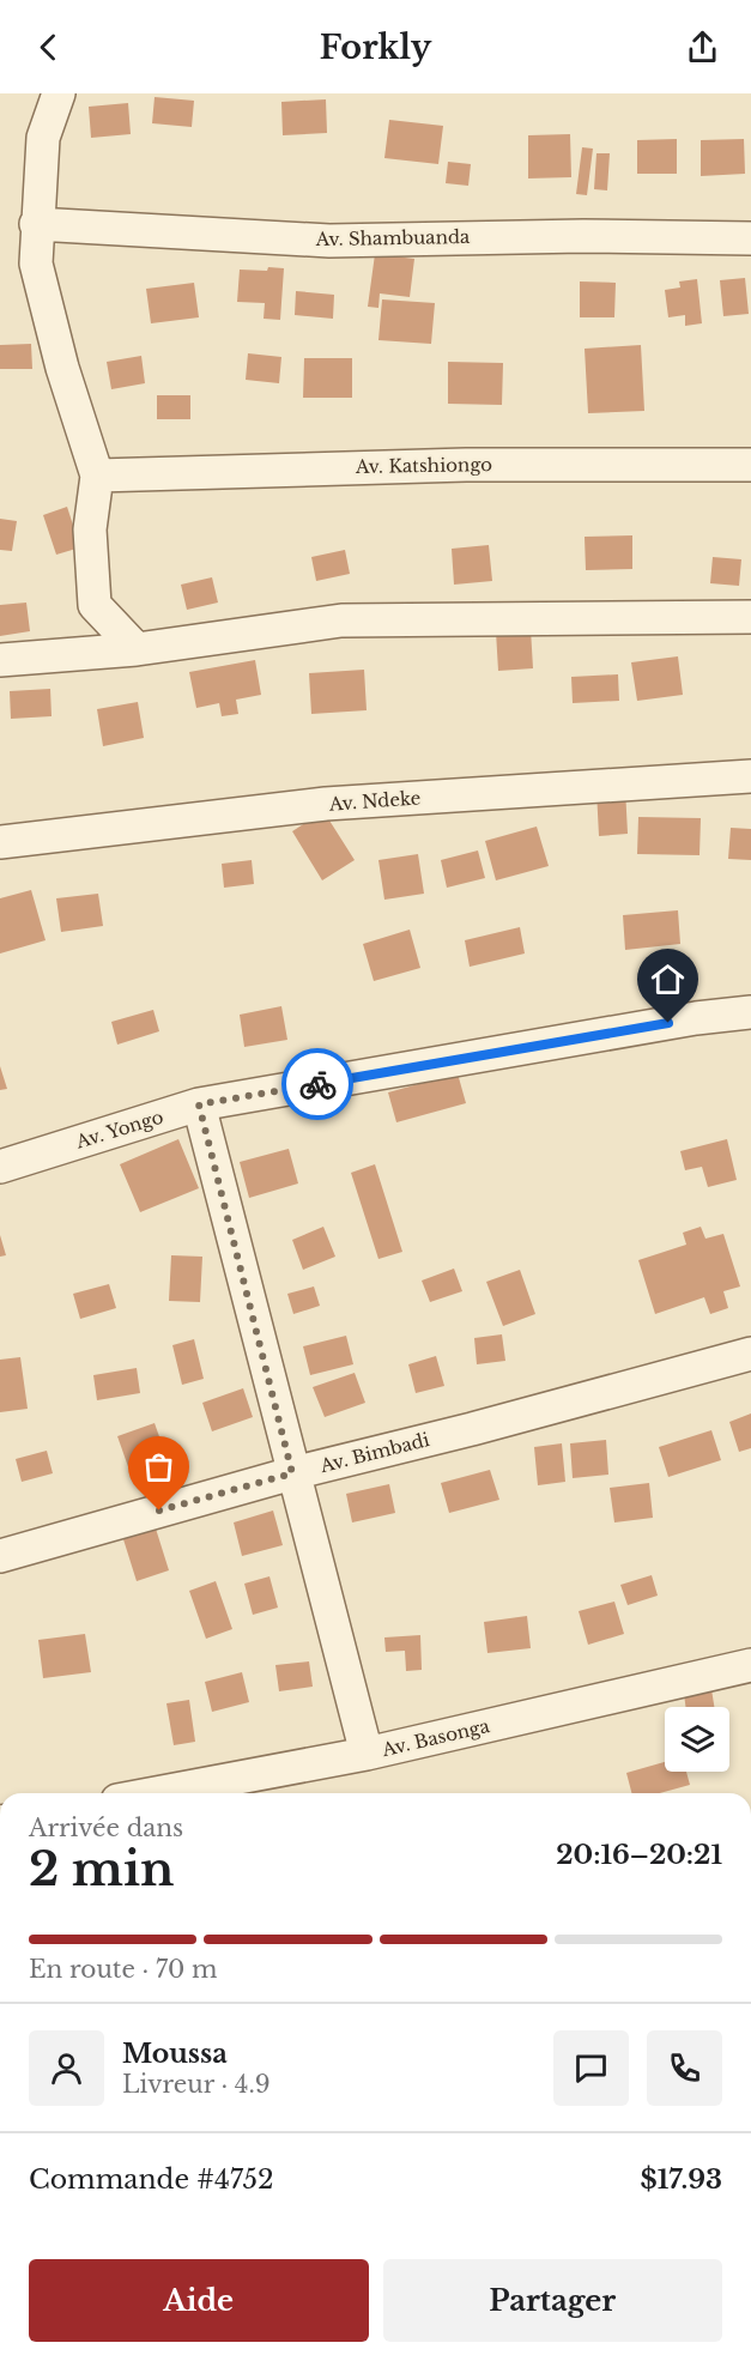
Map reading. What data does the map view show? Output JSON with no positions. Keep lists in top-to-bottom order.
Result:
{
  "streets": {
    "street": [
      "Av. Shambuanda",
      "Av. Katshiongo",
      "Av. Ndeke",
      "Av. Yongo",
      "Av. Bimbadi",
      "Av. Basonga"
    ]
  },
  "page": {
    "header": "Forkly",
    "heading": ["2 min", "Arrivée dans", "20:16–20:21"],
    "panel": [
      "Moussa",
      "Livreur · 4.9",
      "Commande #4752",
      "$17.93"
    ],
    "bar": "En route · 70 m",
    "buttons": ["Aide", "Partager"]
  }
}
